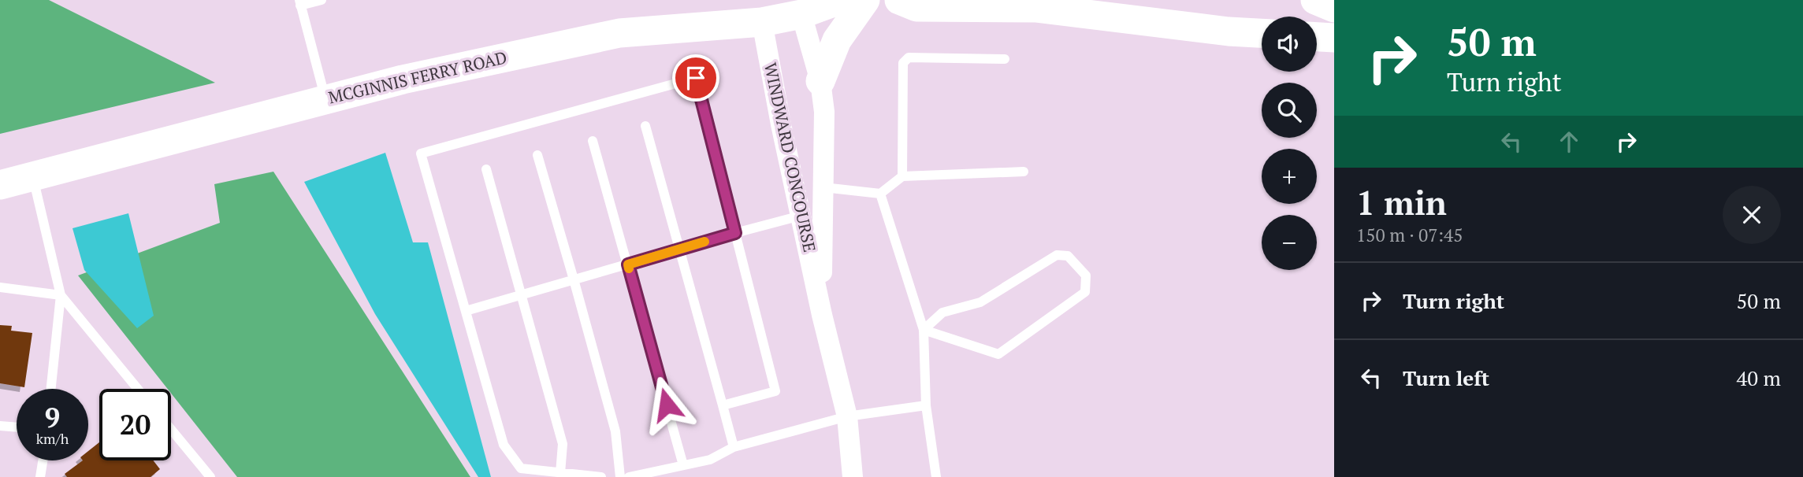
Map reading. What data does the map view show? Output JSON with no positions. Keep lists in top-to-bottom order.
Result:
{
  "streets": {
    "main road": ["MCGINNIS FERRY ROAD"],
    "street": ["WINDWARD CONCOURSE"]
  },
  "crossings": [
    ["MCGINNIS FERRY ROAD", "WINDWARD CONCOURSE"]
  ],
  "page": {
    "turn": ["50 m", "Turn right"],
    "map_buttons": ["+", "−"],
    "heading": ["1 min", "150 m · 07:45"],
    "list": [
      {
        "name": "Turn right",
        "value": "50 m"
      },
      {
        "name": "Turn left",
        "value": "40 m"
      }
    ],
    "speed": "9 km/h",
    "limit": "20"
  }
}
